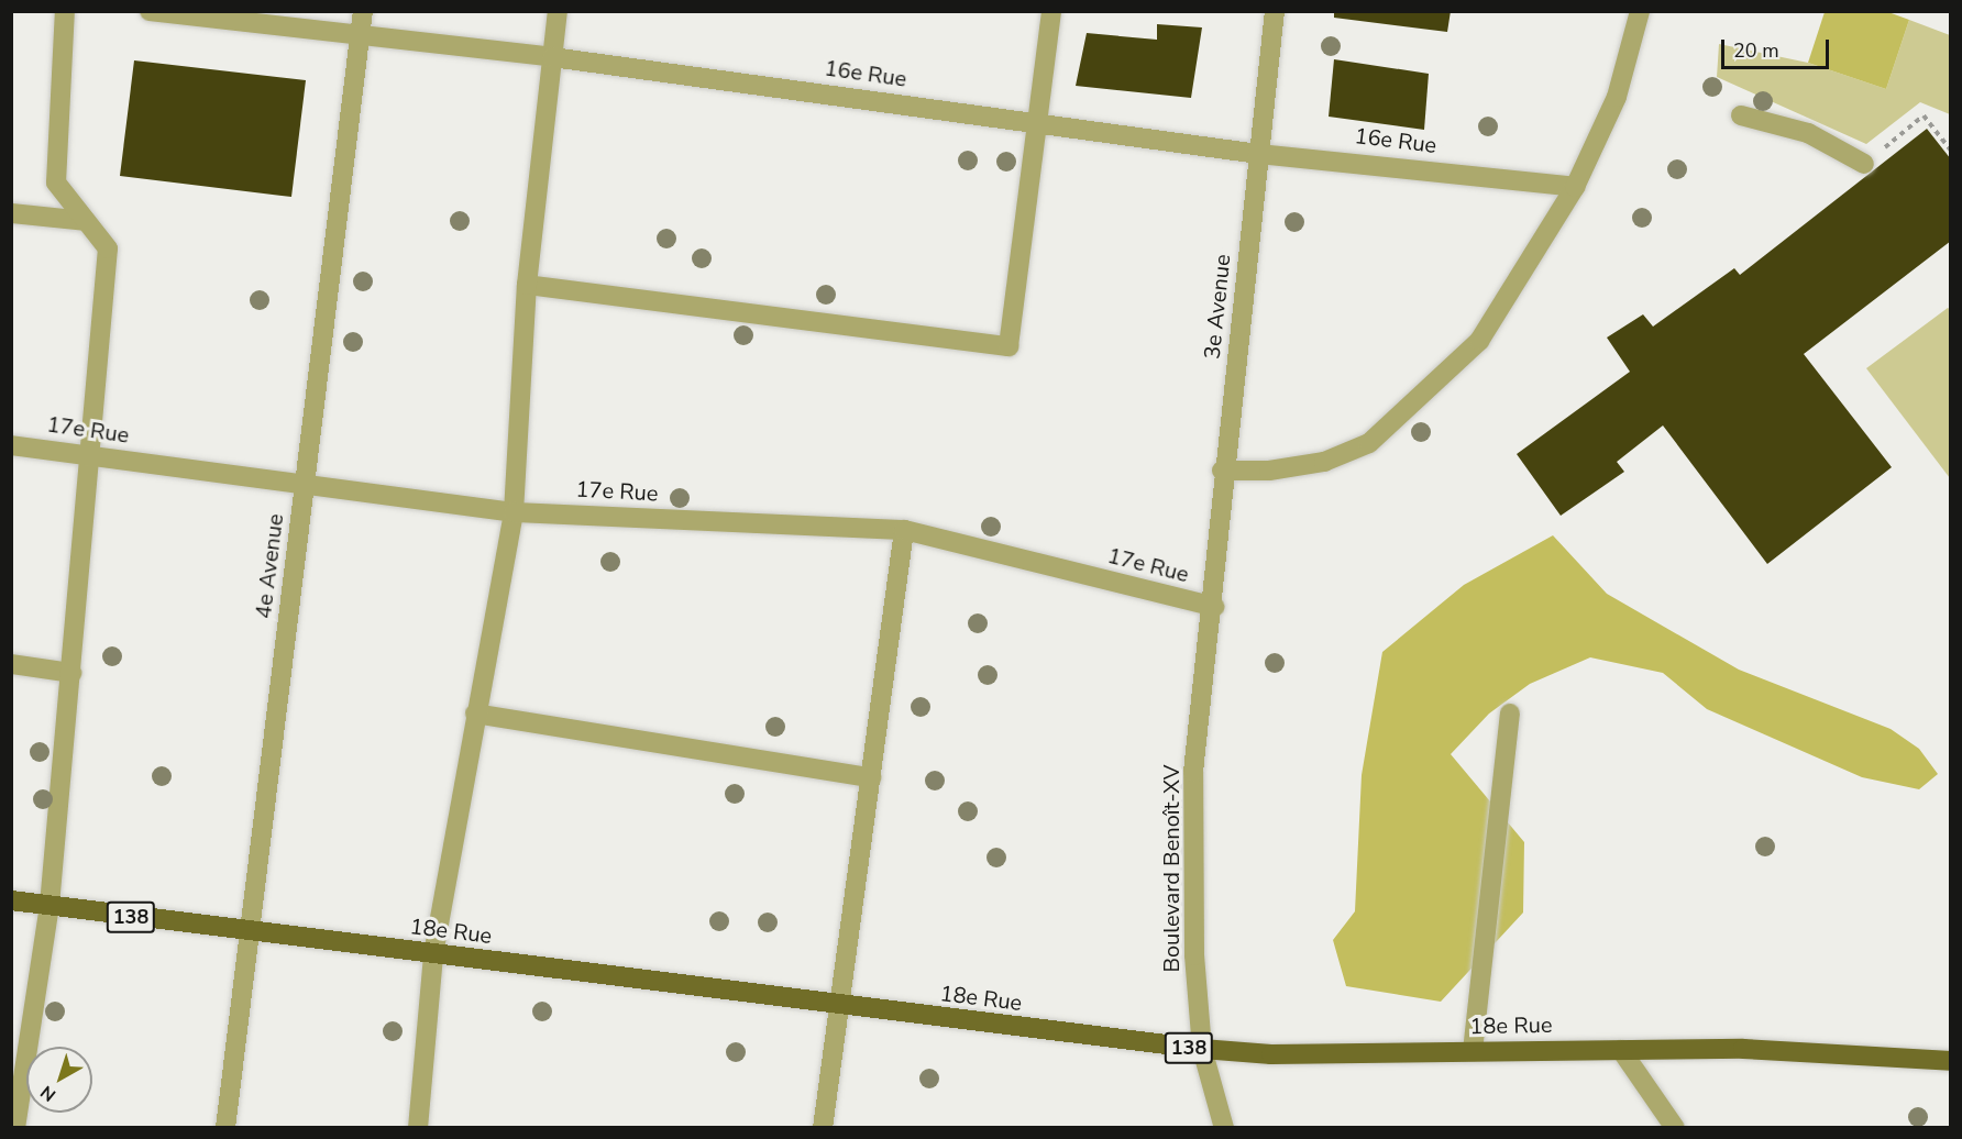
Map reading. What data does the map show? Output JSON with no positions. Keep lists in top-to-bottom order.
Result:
{
  "streets": {
    "main road": ["138", "18e Rue"],
    "street": [
      "16e Rue",
      "3e Avenue",
      "17e Rue",
      "4e Avenue",
      "Boulevard Benoît-XV"
    ]
  },
  "crossings": [
    ["16e Rue", "3e Avenue"],
    ["16e Rue", "4e Avenue"],
    ["3e Avenue", "17e Rue"],
    ["3e Avenue", "Boulevard Benoît-XV"],
    ["17e Rue", "4e Avenue"],
    ["17e Rue", "Boulevard Benoît-XV"],
    ["4e Avenue", "18e Rue"],
    ["Boulevard Benoît-XV", "18e Rue"]
  ],
  "scale_bar": "20 m",
  "north": "bottom left"
}
